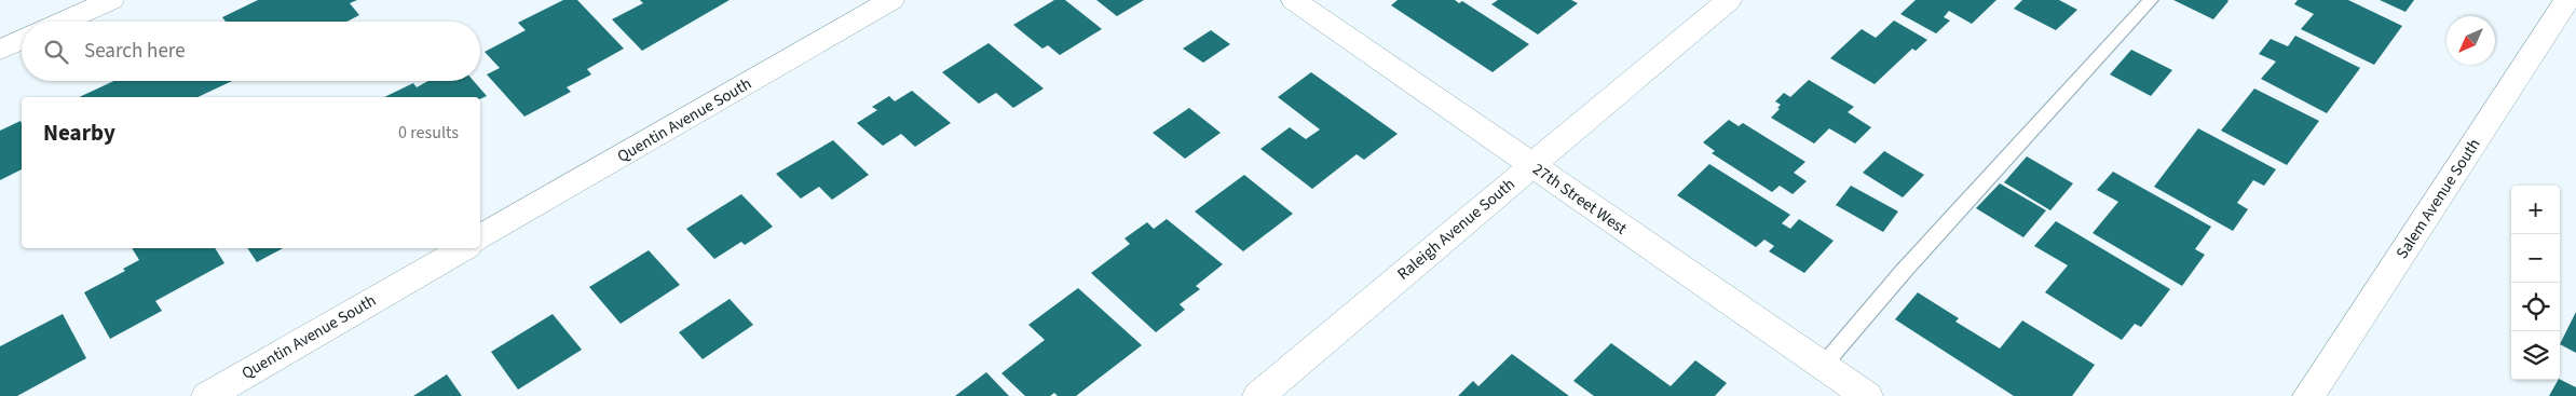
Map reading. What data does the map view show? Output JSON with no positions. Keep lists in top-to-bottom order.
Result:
{
  "streets": {
    "street": [
      "Quentin Avenue South",
      "27th Street West",
      "Salem Avenue South",
      "Raleigh Avenue South"
    ]
  },
  "crossings": [
    ["27th Street West", "Raleigh Avenue South"]
  ],
  "north": "bottom left",
  "page": {
    "search": "Search here",
    "heading": ["Nearby", "0 results"],
    "map_buttons": ["+", "−"]
  }
}
